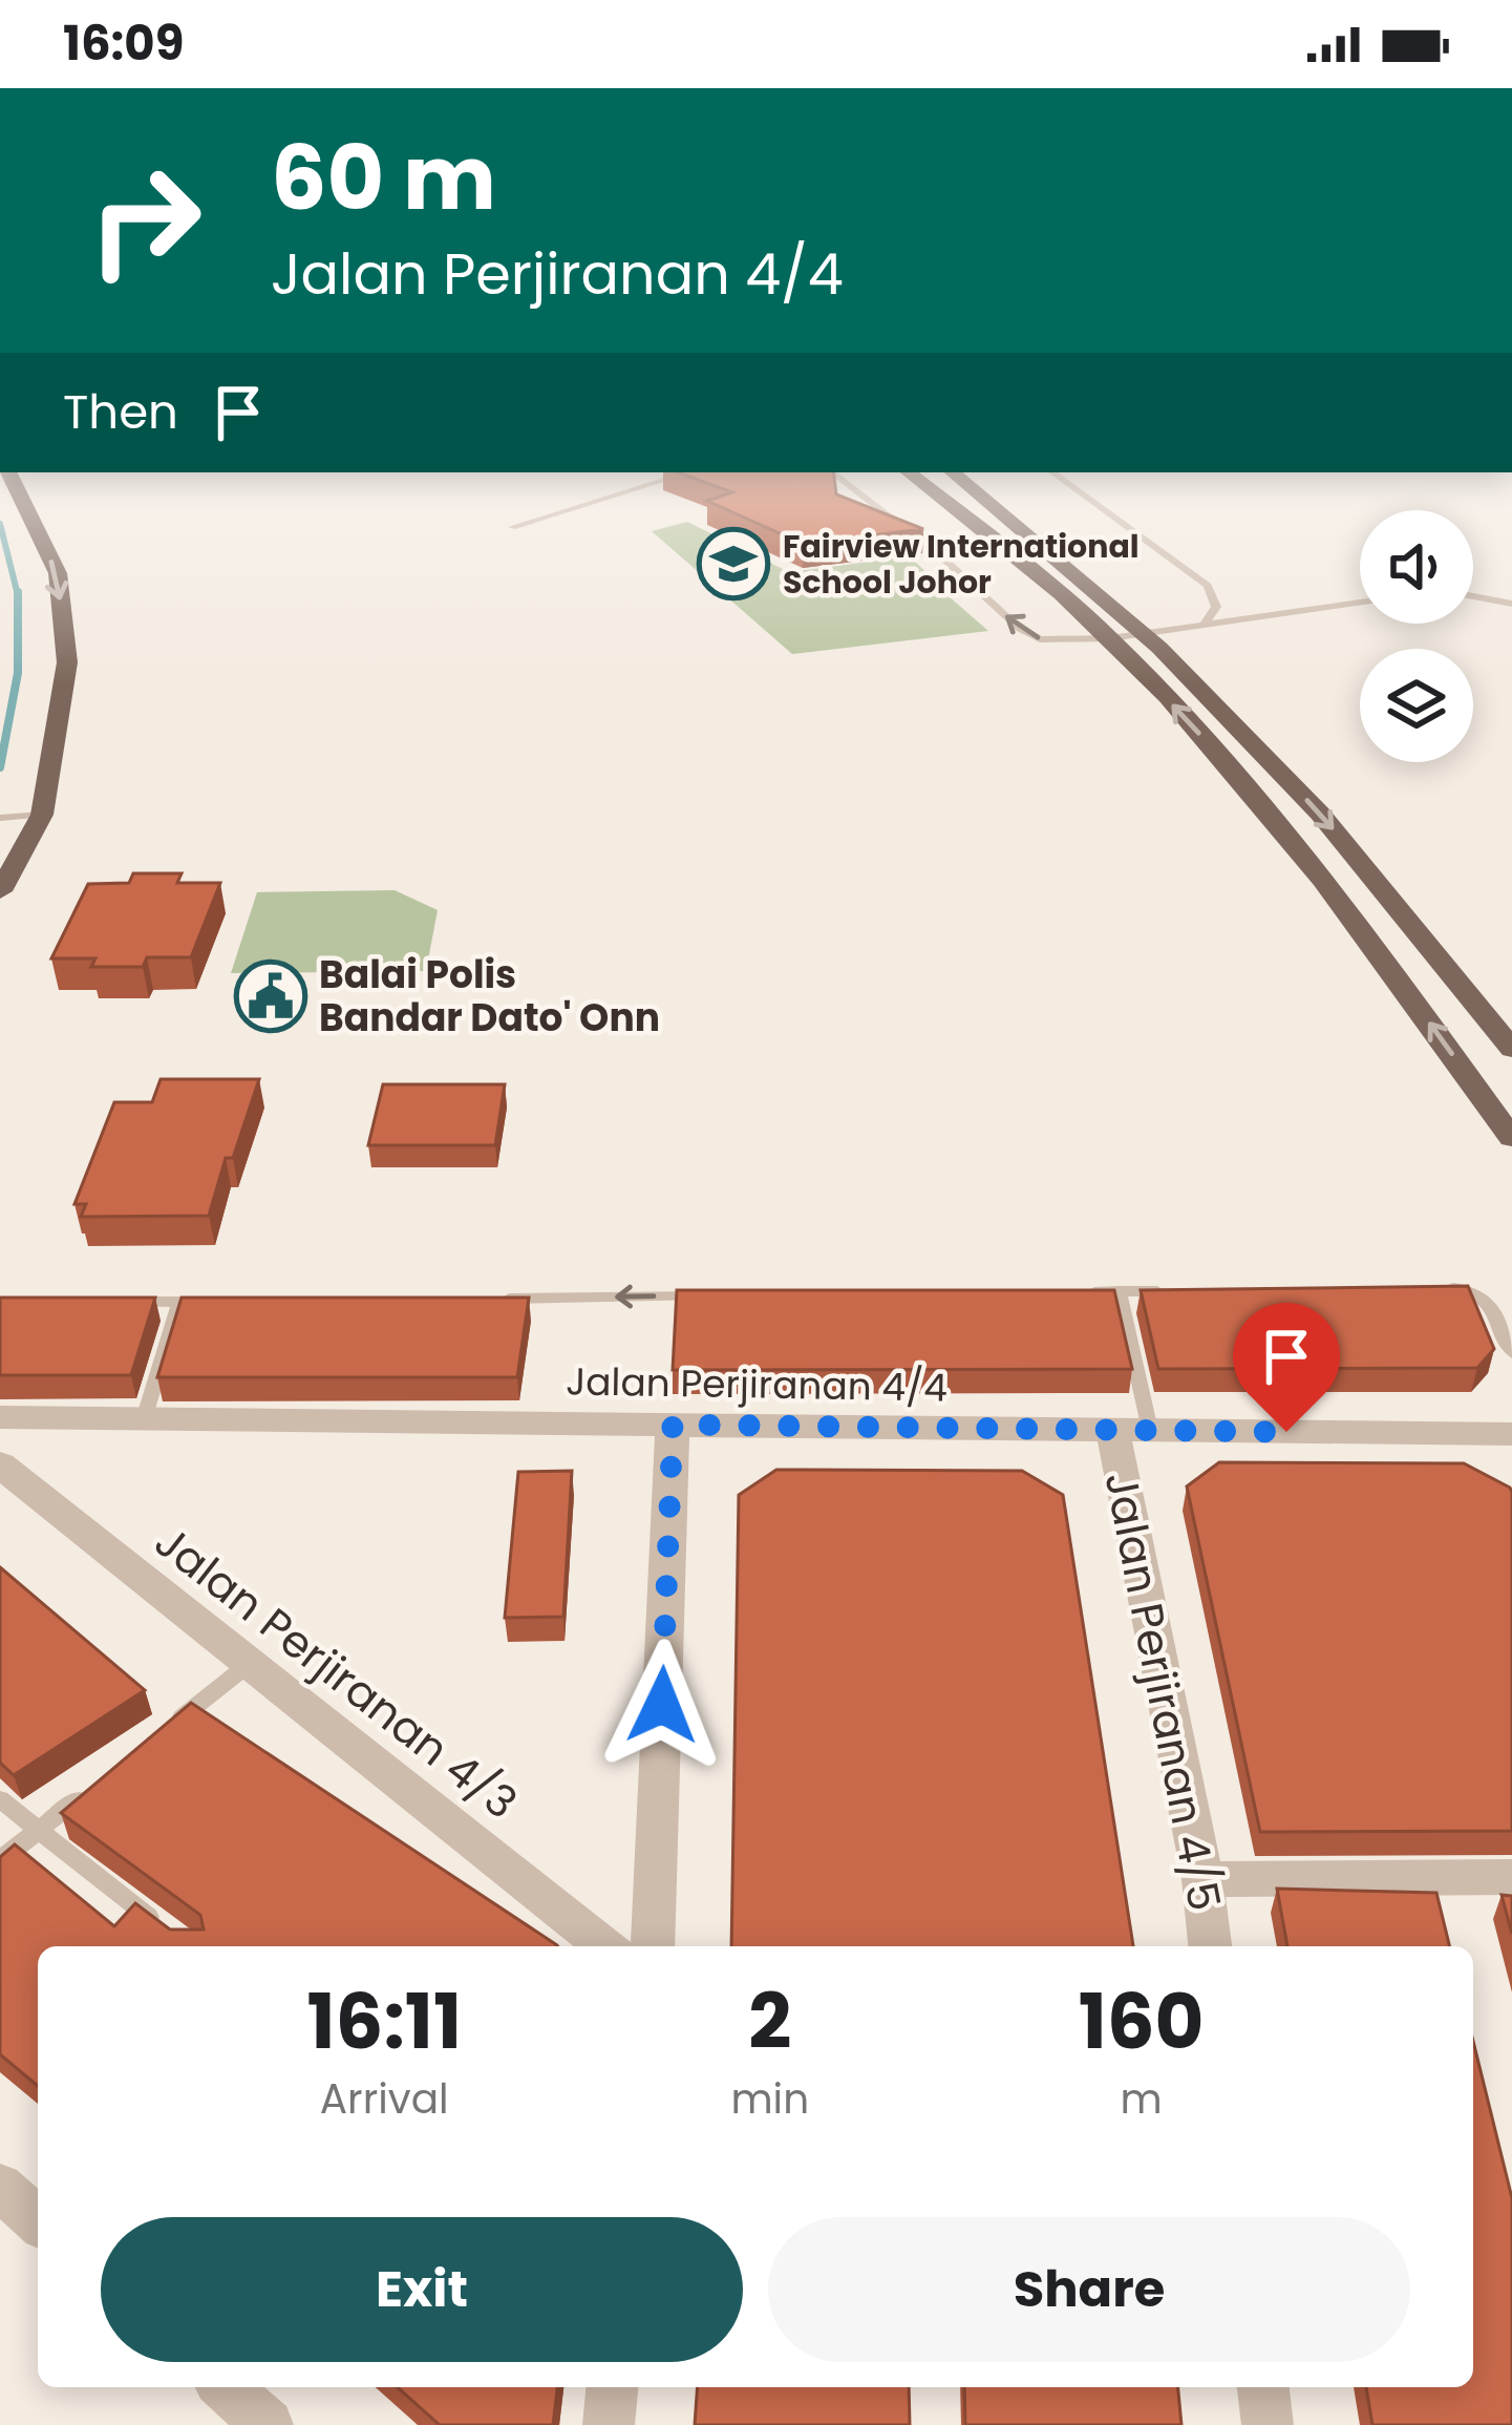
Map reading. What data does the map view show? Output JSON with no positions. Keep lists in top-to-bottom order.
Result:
{
  "streets": {
    "street": ["Jalan Perjiranan 4/4", "Jalan Perjiranan 4/3", "Jalan Perjiranan 4/5"]
  },
  "crossings": [
    ["Jalan Perjiranan 4/4", "Jalan Perjiranan 4/5"]
  ],
  "places": {
    "school or university": ["Fairview International School Johor"],
    "public building": ["Balai Polis Bandar Dato' Onn"]
  },
  "page": {
    "status": "16:09",
    "turn": ["60 m", "Jalan Perjiranan 4/4"],
    "then": "Then",
    "eta": [
      "16:11",
      "Arrival",
      "2",
      "min",
      "160",
      "m"
    ],
    "buttons": ["Exit", "Share"]
  }
}
